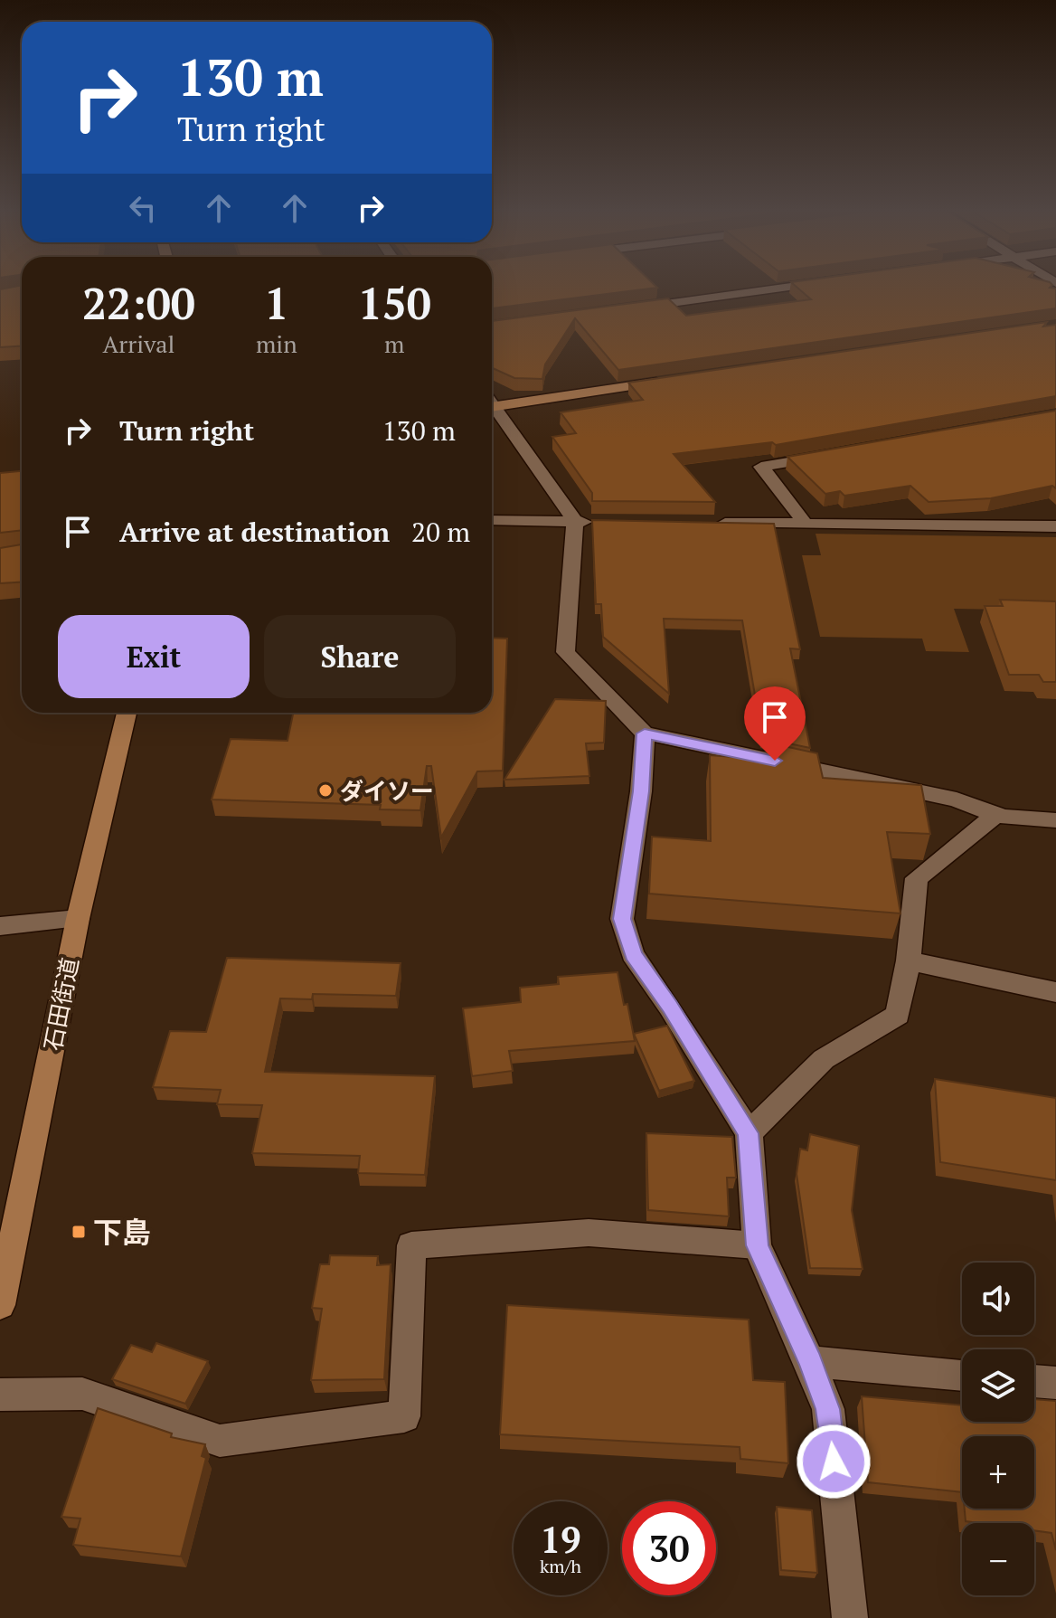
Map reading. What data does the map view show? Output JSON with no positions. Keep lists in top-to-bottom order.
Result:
{
  "streets": {
    "street": ["石田街道"]
  },
  "places": {
    "other": ["ダイソー"],
    "transit": ["下島"]
  },
  "page": {
    "turn": ["130 m", "Turn right"],
    "eta": [
      "22:00",
      "Arrival",
      "1",
      "min",
      "150",
      "m"
    ],
    "list": [
      {
        "name": "Turn right",
        "value": "130 m"
      },
      {
        "name": "Arrive at destination",
        "value": "20 m"
      }
    ],
    "buttons": ["Exit", "Share"],
    "map_buttons": ["+", "−"],
    "speed": "19 km/h",
    "limit": "30"
  }
}
